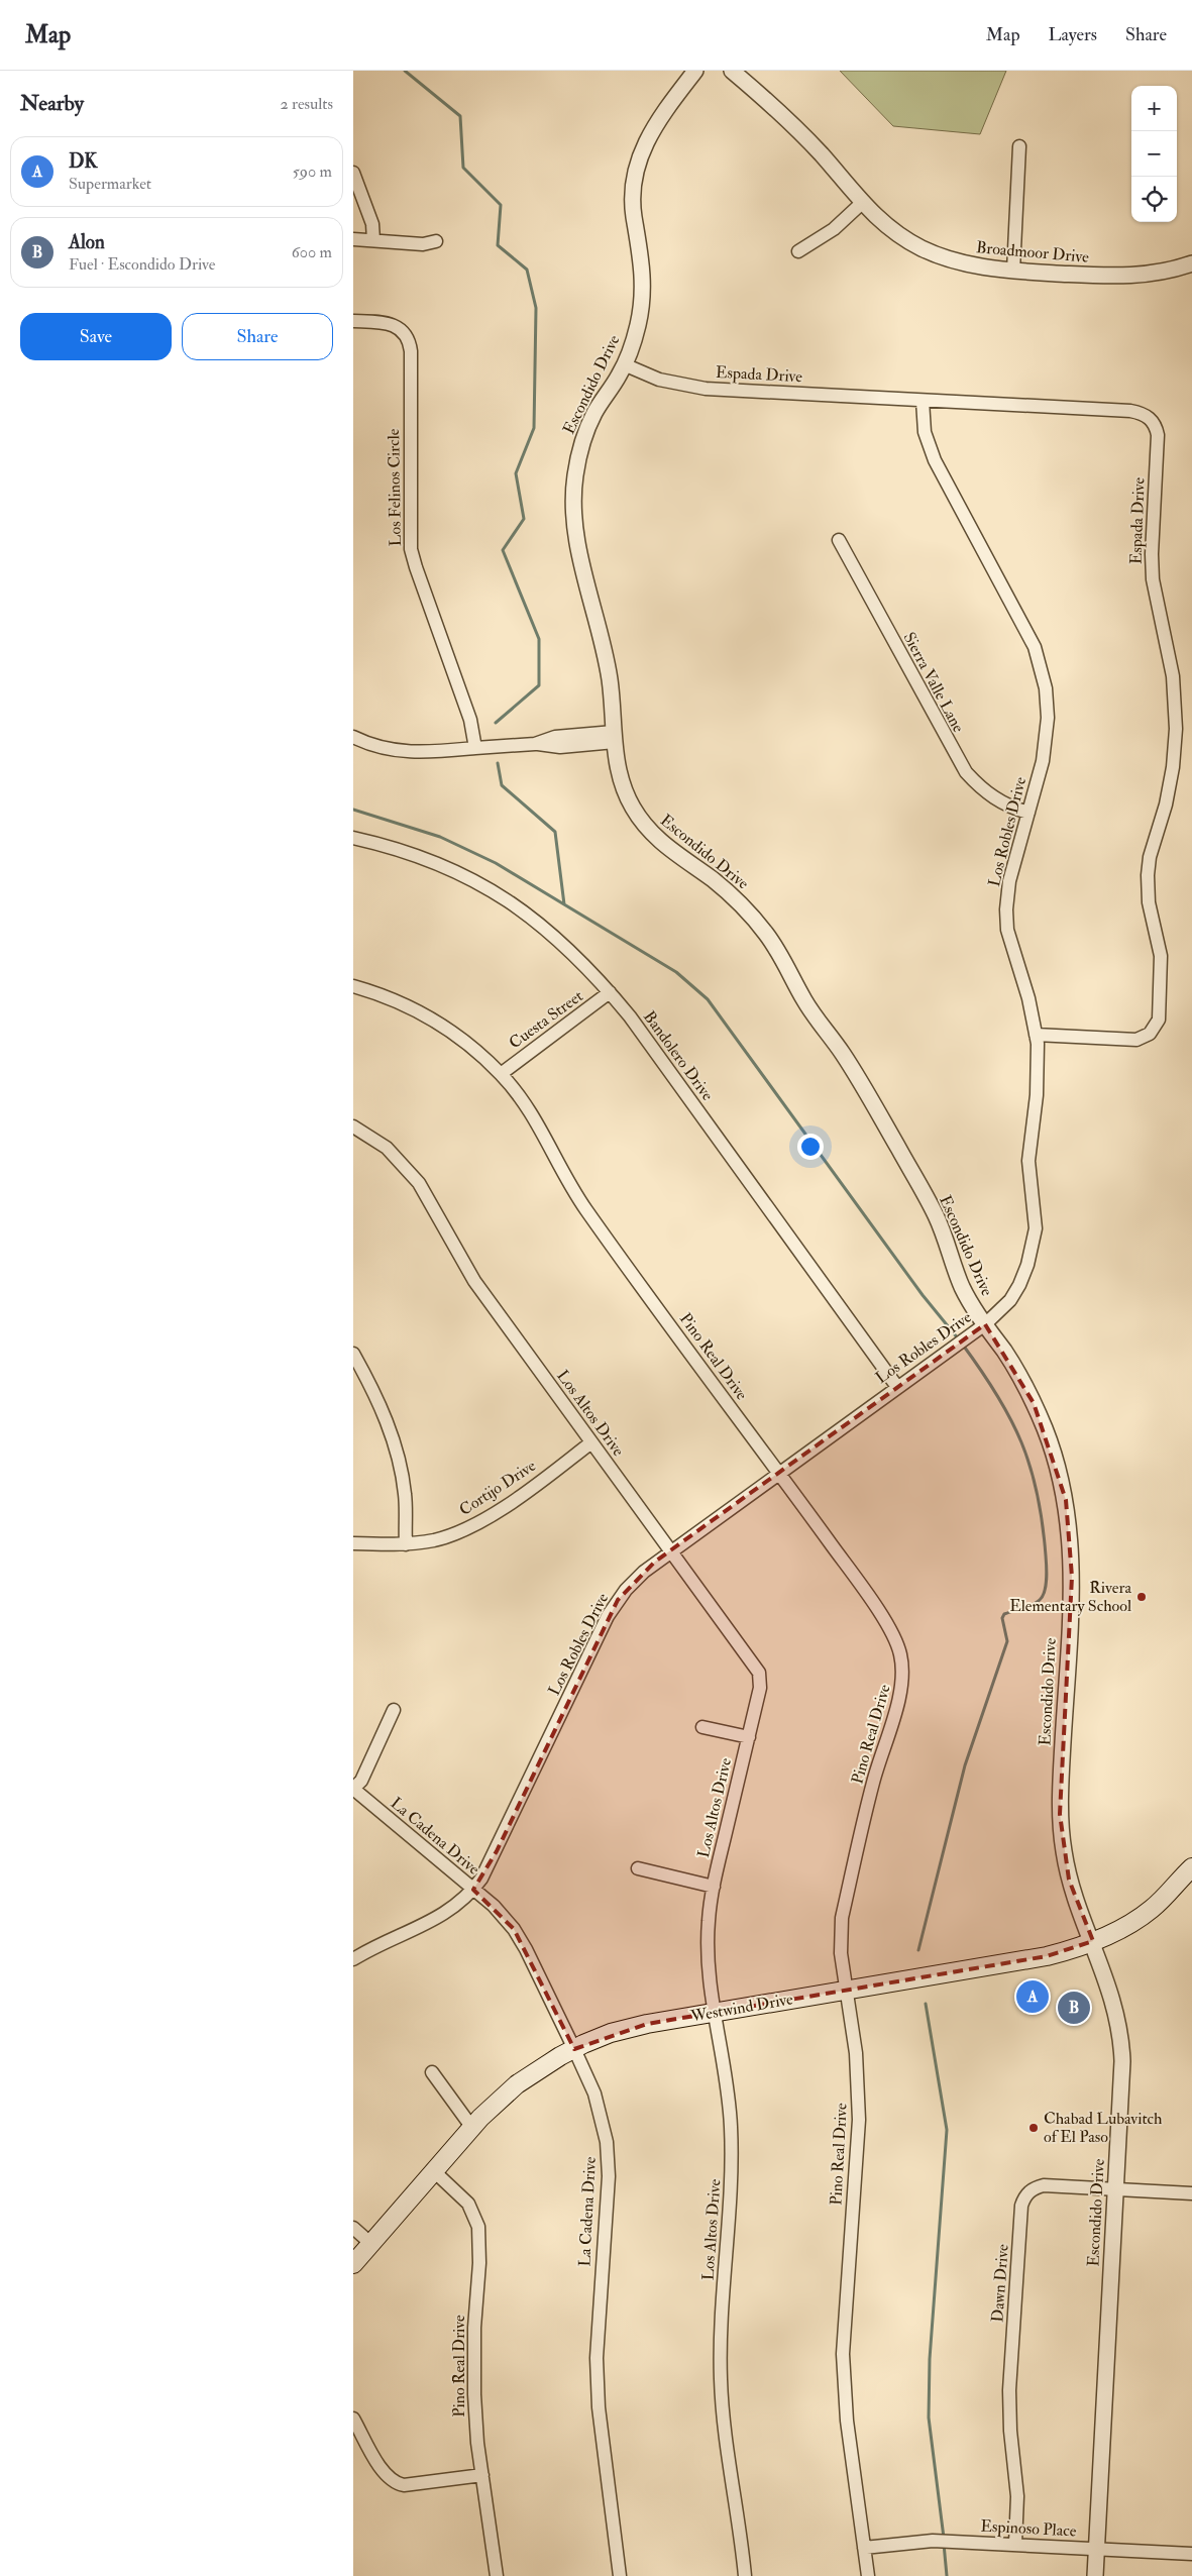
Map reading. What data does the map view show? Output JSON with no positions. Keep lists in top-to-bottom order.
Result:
{
  "streets": {
    "main road": ["Westwind Drive"],
    "street": [
      "Broadmoor Drive",
      "Espada Drive",
      "Escondido Drive",
      "Los Felinos Circle",
      "Sierra Valle Lane",
      "Los Robles Drive",
      "Cuesta Street",
      "Bandolero Drive",
      "Pino Real Drive",
      "Los Altos Drive",
      "Cortijo Drive",
      "La Cadena Drive",
      "Dawn Drive",
      "Espinoso Place"
    ]
  },
  "crossings": [
    ["Espada Drive", "Escondido Drive"],
    ["Espada Drive", "Los Robles Drive"],
    ["Escondido Drive", "Los Robles Drive"],
    ["Escondido Drive", "Westwind Drive"],
    ["Escondido Drive", "Dawn Drive"],
    ["Escondido Drive", "Espinoso Place"],
    ["Sierra Valle Lane", "Los Robles Drive"],
    ["Los Robles Drive", "Bandolero Drive"],
    ["Los Robles Drive", "Pino Real Drive"],
    ["Los Robles Drive", "Los Altos Drive"],
    ["Los Robles Drive", "La Cadena Drive"],
    ["Cuesta Street", "Bandolero Drive"],
    ["Cuesta Street", "Pino Real Drive"],
    ["Pino Real Drive", "Westwind Drive"],
    ["Pino Real Drive", "Espinoso Place"],
    ["Los Altos Drive", "Cortijo Drive"],
    ["Los Altos Drive", "Westwind Drive"],
    ["La Cadena Drive", "Westwind Drive"],
    ["Dawn Drive", "Espinoso Place"]
  ],
  "places": ["Rivera Elementary School", "Chabad Lubavitch of El Paso"],
  "page": {
    "header": "Map",
    "nav": ["Map", "Layers", "Share"],
    "heading": ["Nearby", "2 results"],
    "map_buttons": ["+", "−"],
    "list": [
      {
        "mark": "A",
        "name": "DK",
        "note": "Supermarket",
        "value": "590 m"
      },
      {
        "mark": "B",
        "name": "Alon",
        "note": "Fuel · Escondido Drive",
        "value": "600 m"
      }
    ],
    "buttons": ["Save", "Share"],
    "pins": ["A", "B"]
  }
}
